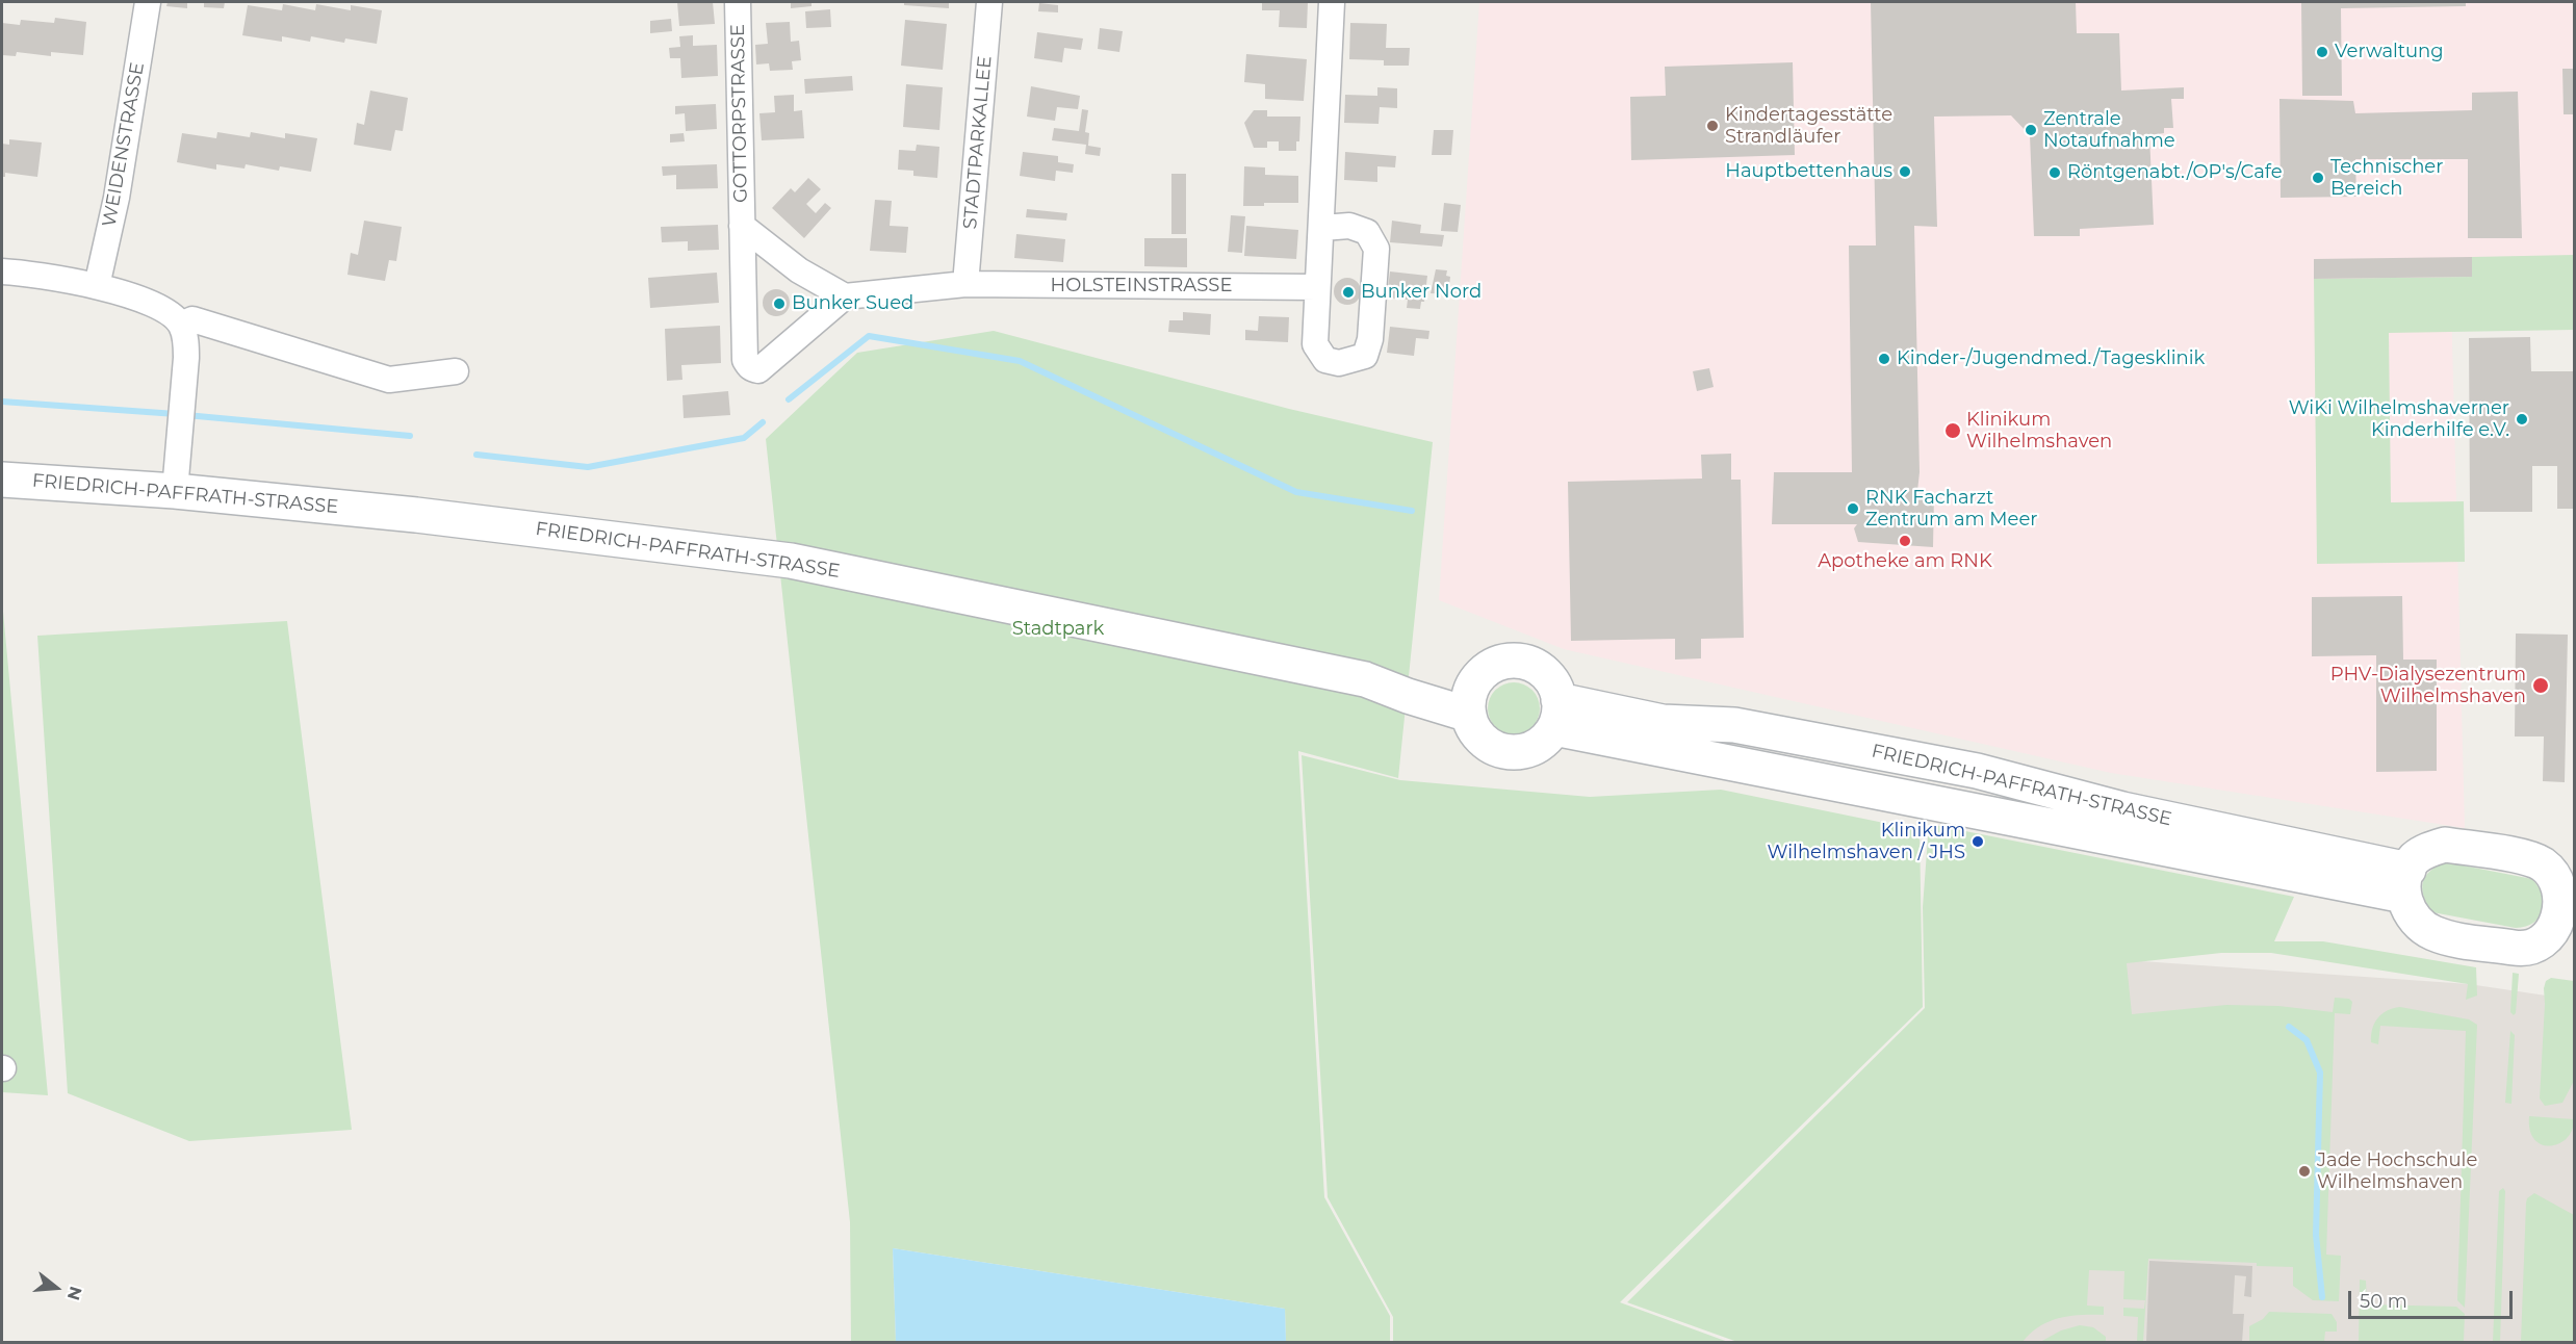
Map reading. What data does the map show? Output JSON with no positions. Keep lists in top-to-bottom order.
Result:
{
  "streets": {
    "main road": ["FRIEDRICH-PAFFRATH-STRASSE"],
    "street": [
      "GOTTORPSTRASSE",
      "STADTPARKALLEE",
      "WEIDENSTRASSE",
      "HOLSTEINSTRASSE"
    ]
  },
  "crossings": [
    ["STADTPARKALLEE", "HOLSTEINSTRASSE"]
  ],
  "parks": ["Stadtpark"],
  "places": [
    "Verwaltung",
    "Kindertagesstätte Strandläufer",
    "Zentrale Notaufnahme",
    "Hauptbettenhaus",
    "Röntgenabt./OP's/Cafe",
    "Technischer Bereich",
    "Bunker Nord",
    "Bunker Sued",
    "Kinder-/Jugendmed./Tagesklinik",
    "WiKi Wilhelmshaverner Kinderhilfe e.V.",
    "Klinikum Wilhelmshaven",
    "RNK Facharzt Zentrum am Meer",
    "Apotheke am RNK",
    "PHV-Dialysezentrum Wilhelmshaven",
    "Klinikum Wilhelmshaven / JHS",
    "Jade Hochschule Wilhelmshaven"
  ],
  "scale_bar": "50 m",
  "north": "right"
}
